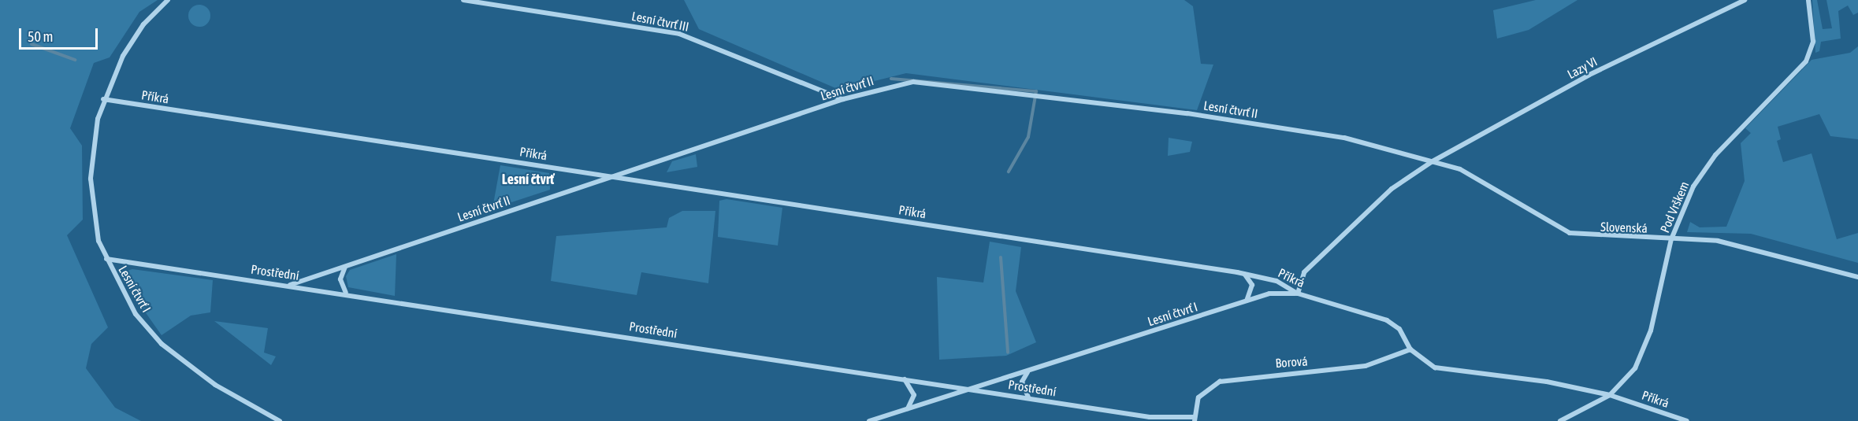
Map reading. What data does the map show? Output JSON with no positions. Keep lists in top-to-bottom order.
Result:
{
  "streets": {
    "street": [
      "Lesní čtvrť III",
      "Lazy VI",
      "Lesní čtvrť II",
      "Příkrá",
      "Pod Vrškem",
      "Slovenská",
      "Prostřední",
      "Lesní čtvrť I",
      "Borová"
    ]
  },
  "crossings": [
    ["Lesní čtvrť III", "Lesní čtvrť II"],
    ["Lazy VI", "Lesní čtvrť II"],
    ["Lazy VI", "Slovenská"],
    ["Lesní čtvrť II", "Příkrá"],
    ["Lesní čtvrť II", "Slovenská"],
    ["Lesní čtvrť II", "Prostřední"],
    ["Příkrá", "Pod Vrškem"],
    ["Příkrá", "Lesní čtvrť I"],
    ["Příkrá", "Borová"],
    ["Pod Vrškem", "Slovenská"],
    ["Prostřední", "Lesní čtvrť I"],
    ["Prostřední", "Borová"]
  ],
  "districts": ["Lesní čtvrť"],
  "scale_bar": "50 m"
}
